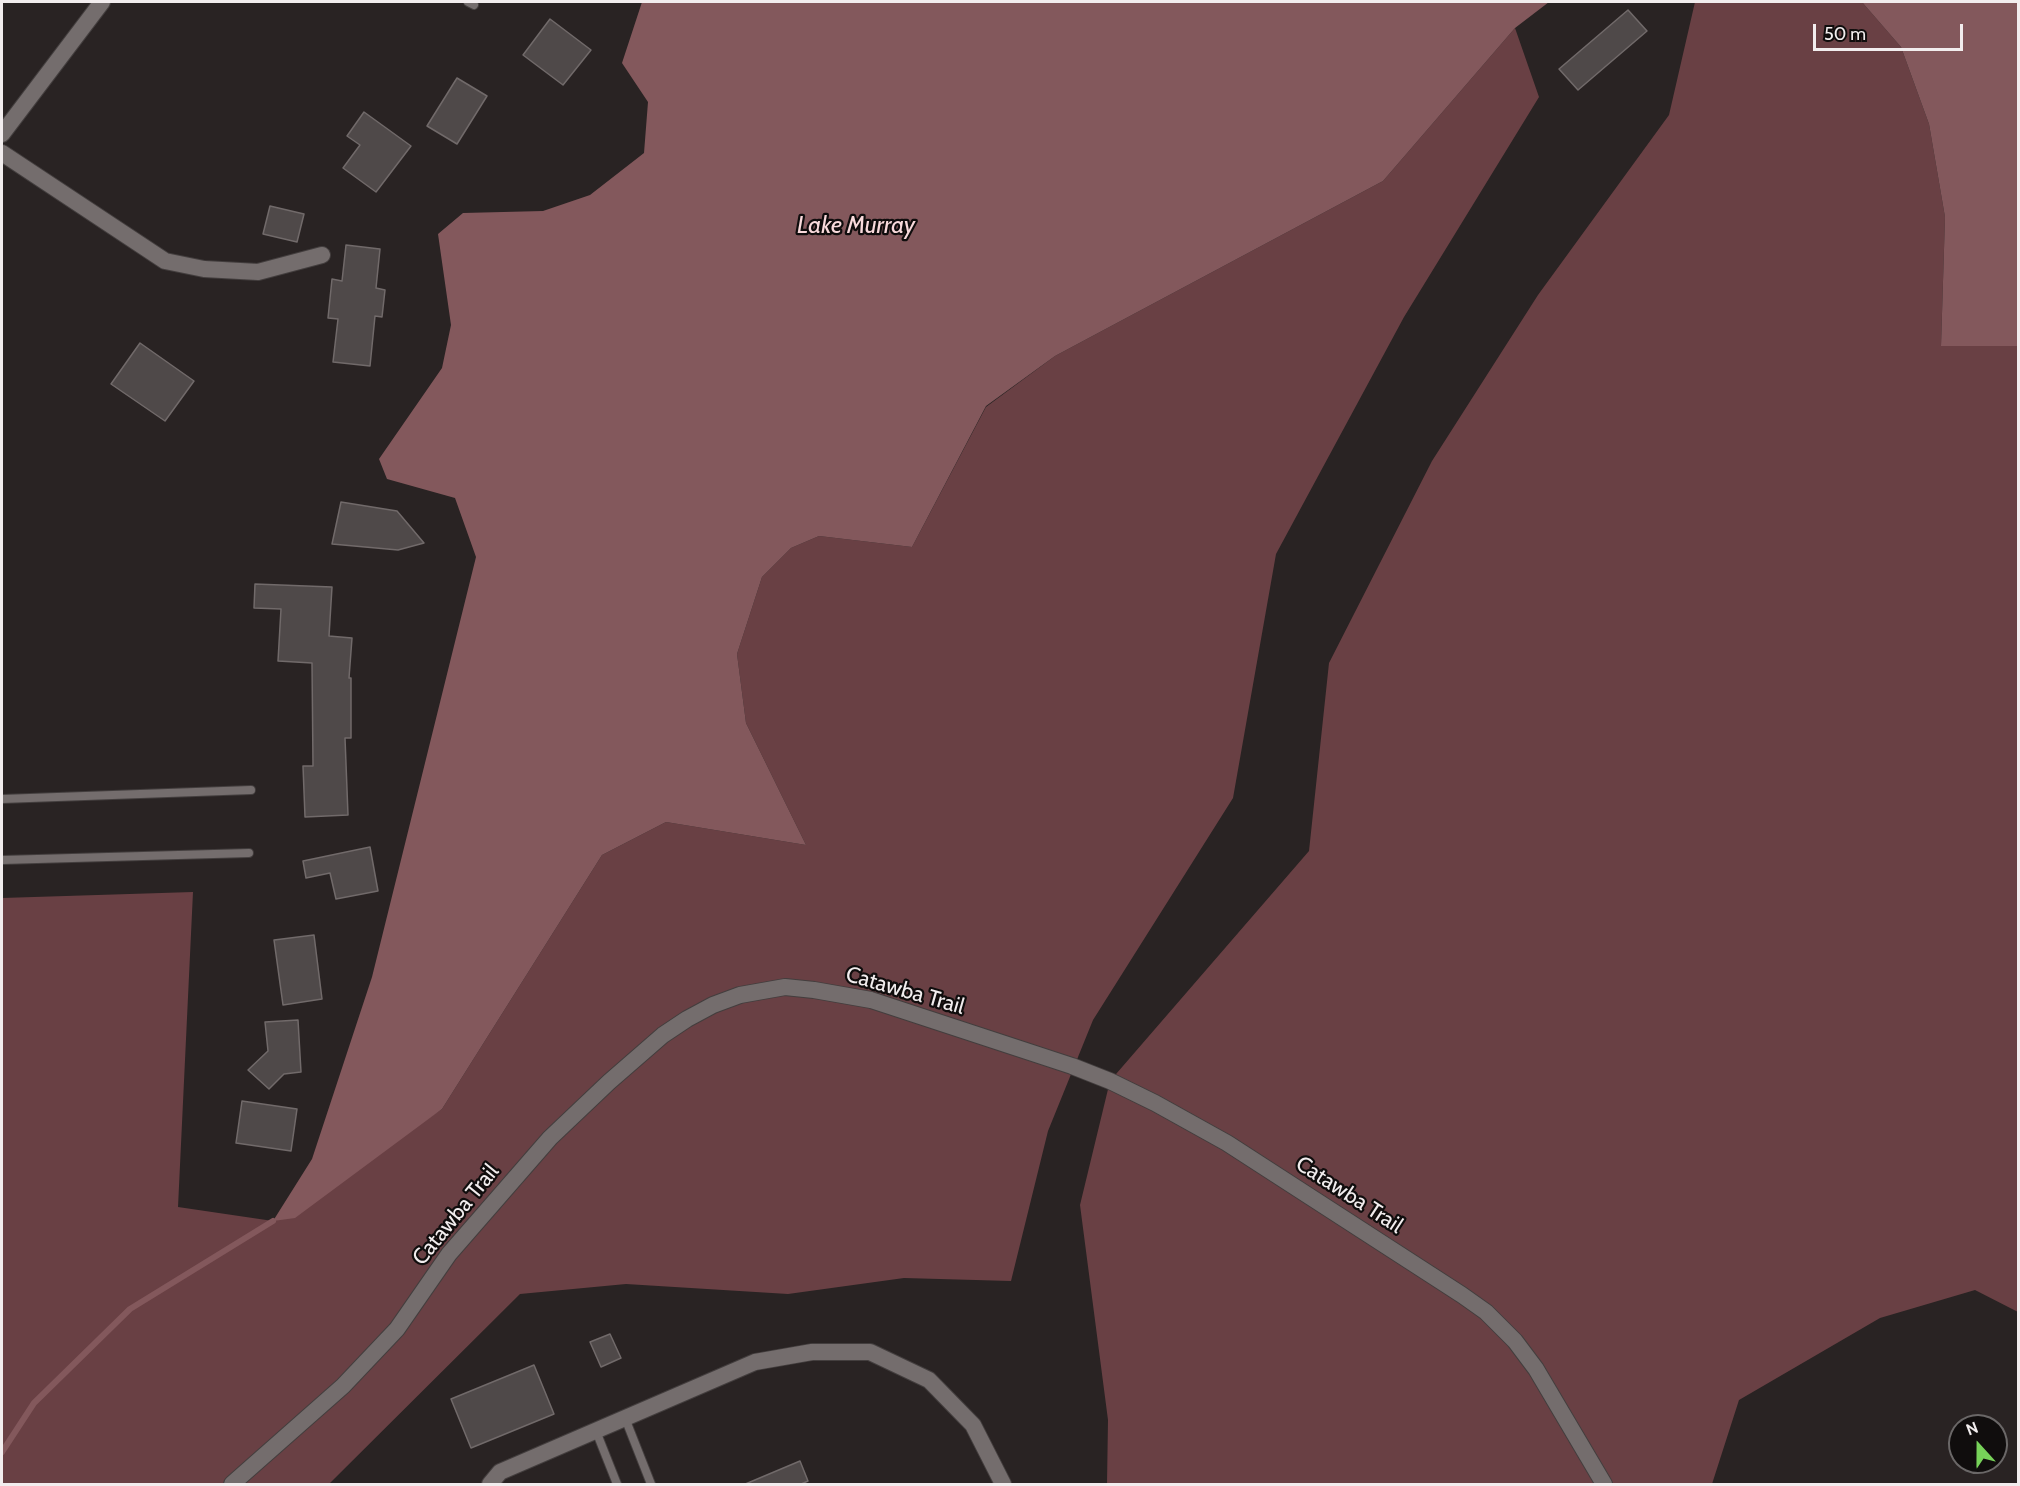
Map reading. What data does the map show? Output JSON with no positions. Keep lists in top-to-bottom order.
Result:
{
  "streets": {
    "street": ["Catawba Trail"]
  },
  "water": ["Lake Murray"],
  "scale_bar": "50 m",
  "north": "top"
}
